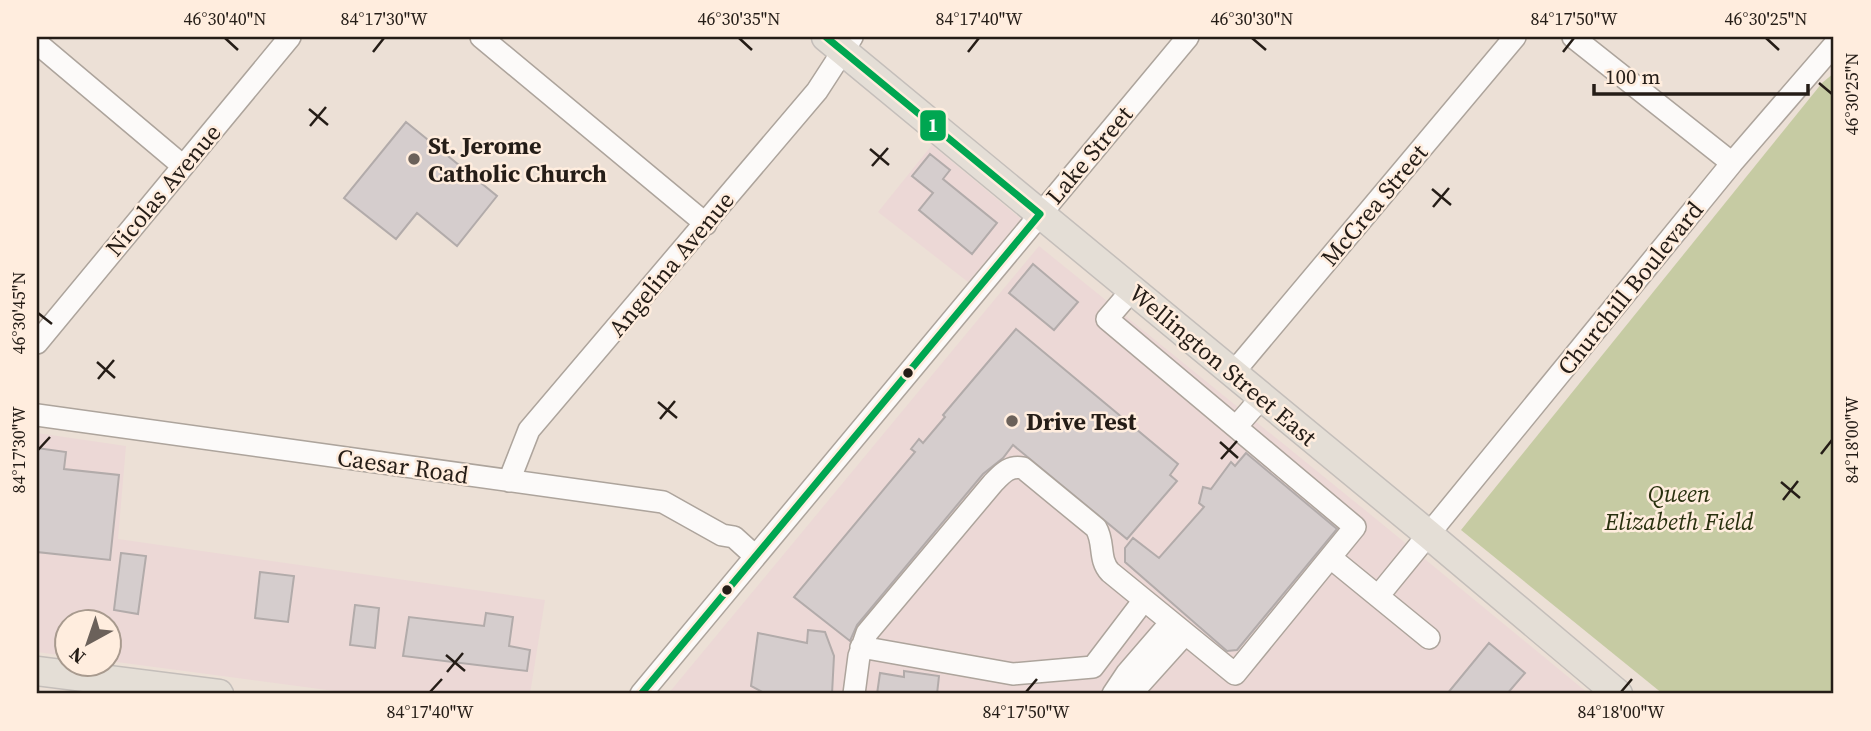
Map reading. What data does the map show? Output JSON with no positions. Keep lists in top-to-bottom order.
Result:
{
  "streets": {
    "main road": ["Wellington Street East"],
    "street": [
      "Lake Street",
      "Nicolas Avenue",
      "McCrea Street",
      "Angelina Avenue",
      "Churchill Boulevard",
      "Caesar Road"
    ]
  },
  "crossings": [
    ["Lake Street", "Wellington Street East"],
    ["Lake Street", "Caesar Road"],
    ["McCrea Street", "Wellington Street East"],
    ["Angelina Avenue", "Wellington Street East"],
    ["Angelina Avenue", "Caesar Road"],
    ["Churchill Boulevard", "Wellington Street East"]
  ],
  "parks": ["Queen Elizabeth Field"],
  "places": ["St. Jerome Catholic Church", "Drive Test"],
  "lines": ["transit line 1"],
  "scale_bar": "100 m",
  "north": "bottom left",
  "coordinates": [
    "46°30'40\"N",
    "84°17'30\"W",
    "46°30'35\"N",
    "84°17'40\"W",
    "46°30'30\"N",
    "84°17'50\"W",
    "46°30'25\"N",
    "46°30'45\"N",
    "84°18'00\"W"
  ]
}
